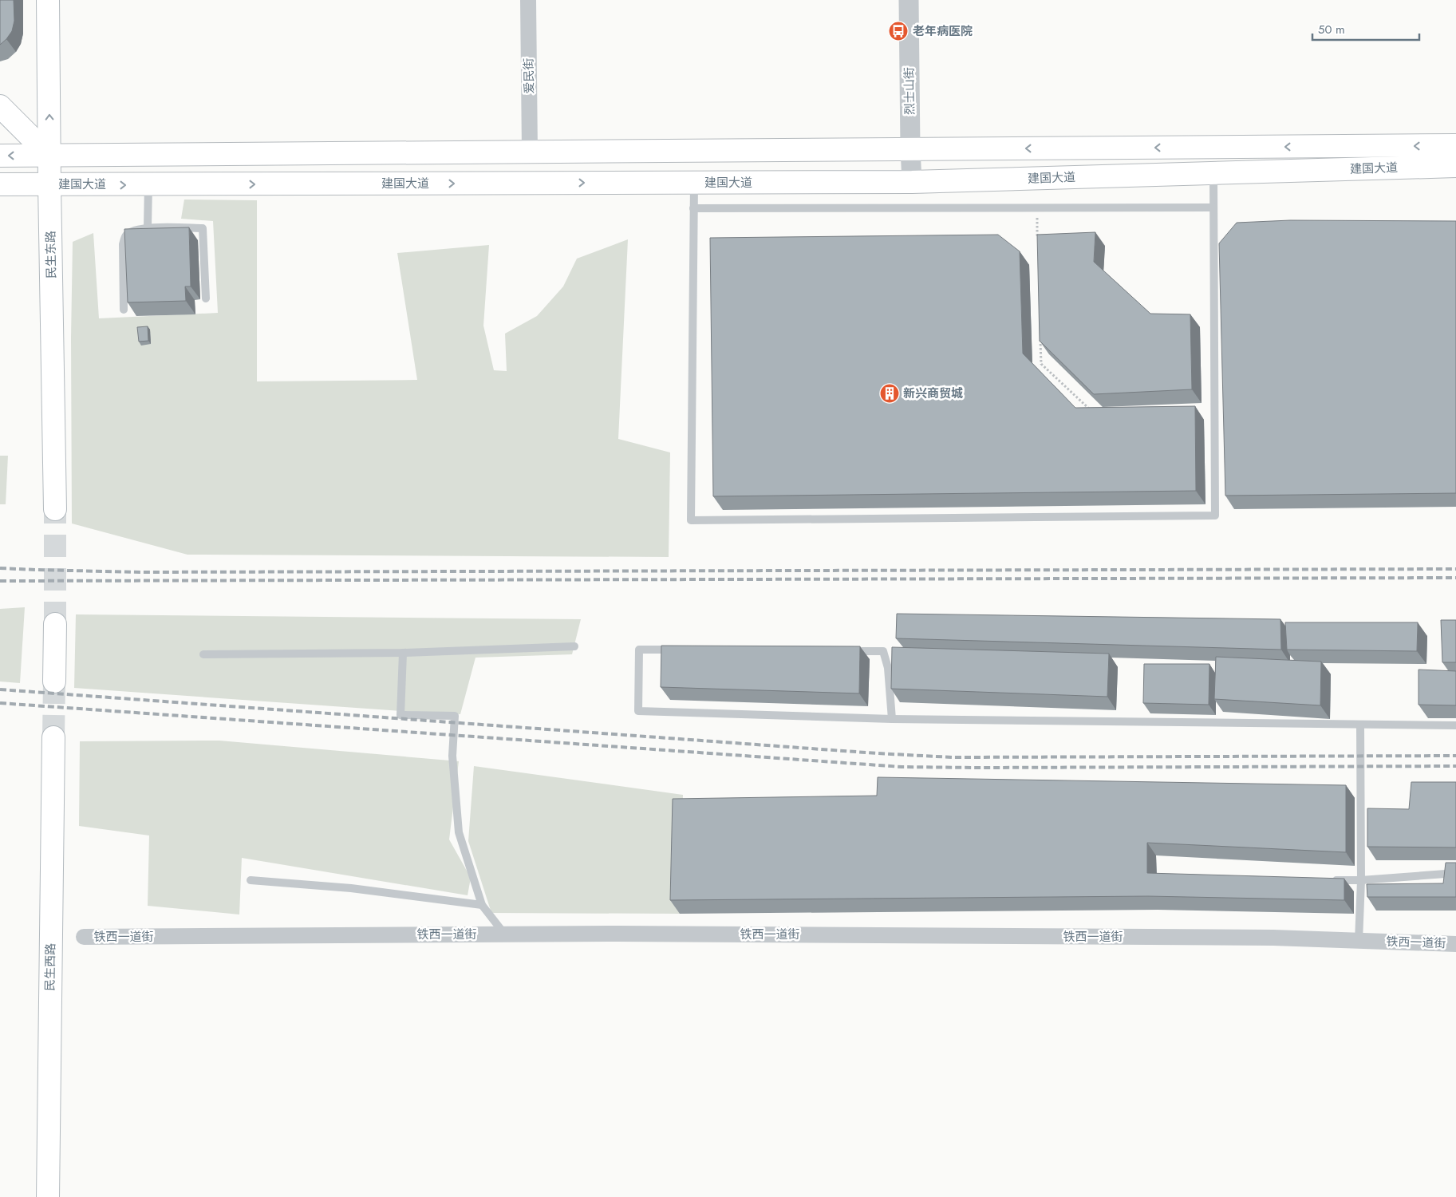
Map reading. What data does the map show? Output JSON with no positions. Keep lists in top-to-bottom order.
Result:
{
  "streets": {
    "main road": ["建国大道", "民生东路", "民生西路"],
    "street": ["爱民街", "烈士山街", "铁西一道街"]
  },
  "crossings": [
    ["爱民街", "建国大道"],
    ["烈士山街", "建国大道"],
    ["建国大道", "民生东路"]
  ],
  "places": {
    "bus stop": ["老年病医院"],
    "building": ["新兴商贸城"]
  },
  "scale_bar": "50 m"
}
